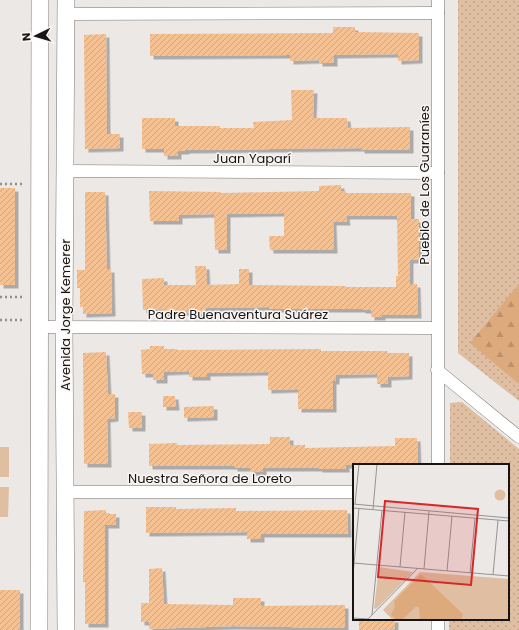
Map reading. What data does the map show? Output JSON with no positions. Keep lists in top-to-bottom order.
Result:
{
  "streets": {
    "main road": ["Avenida Jorge Kemerer"],
    "street": [
      "Juan Yaparí",
      "Pueblo de Los Guaraníes",
      "Padre Buenaventura Suárez",
      "Nuestra Señora de Loreto"
    ]
  },
  "crossings": [
    ["Juan Yaparí", "Pueblo de Los Guaraníes"],
    ["Juan Yaparí", "Avenida Jorge Kemerer"],
    ["Pueblo de Los Guaraníes", "Padre Buenaventura Suárez"],
    ["Padre Buenaventura Suárez", "Avenida Jorge Kemerer"],
    ["Avenida Jorge Kemerer", "Nuestra Señora de Loreto"]
  ],
  "north": "left"
}
